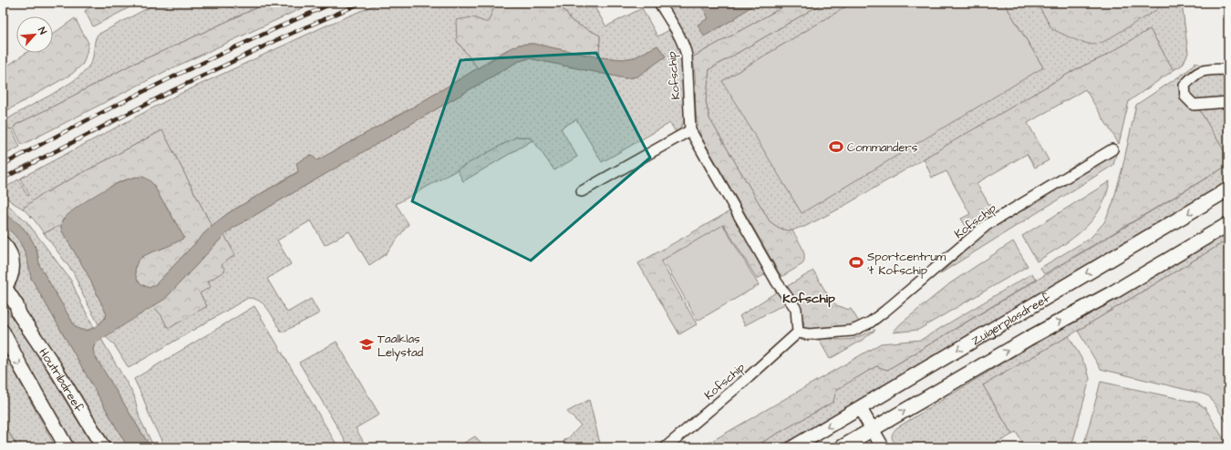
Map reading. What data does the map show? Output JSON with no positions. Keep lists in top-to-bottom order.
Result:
{
  "streets": {
    "main road": ["Zuigerplasdreef", "Houtribdreef"],
    "street": ["Kofschip"]
  },
  "districts": ["Kofschip"],
  "places": {
    "sports": ["Commanders", "Sportcentrum 't Kofschip"],
    "school or university": ["Taalklas Lelystad"]
  },
  "north": "top right"
}
